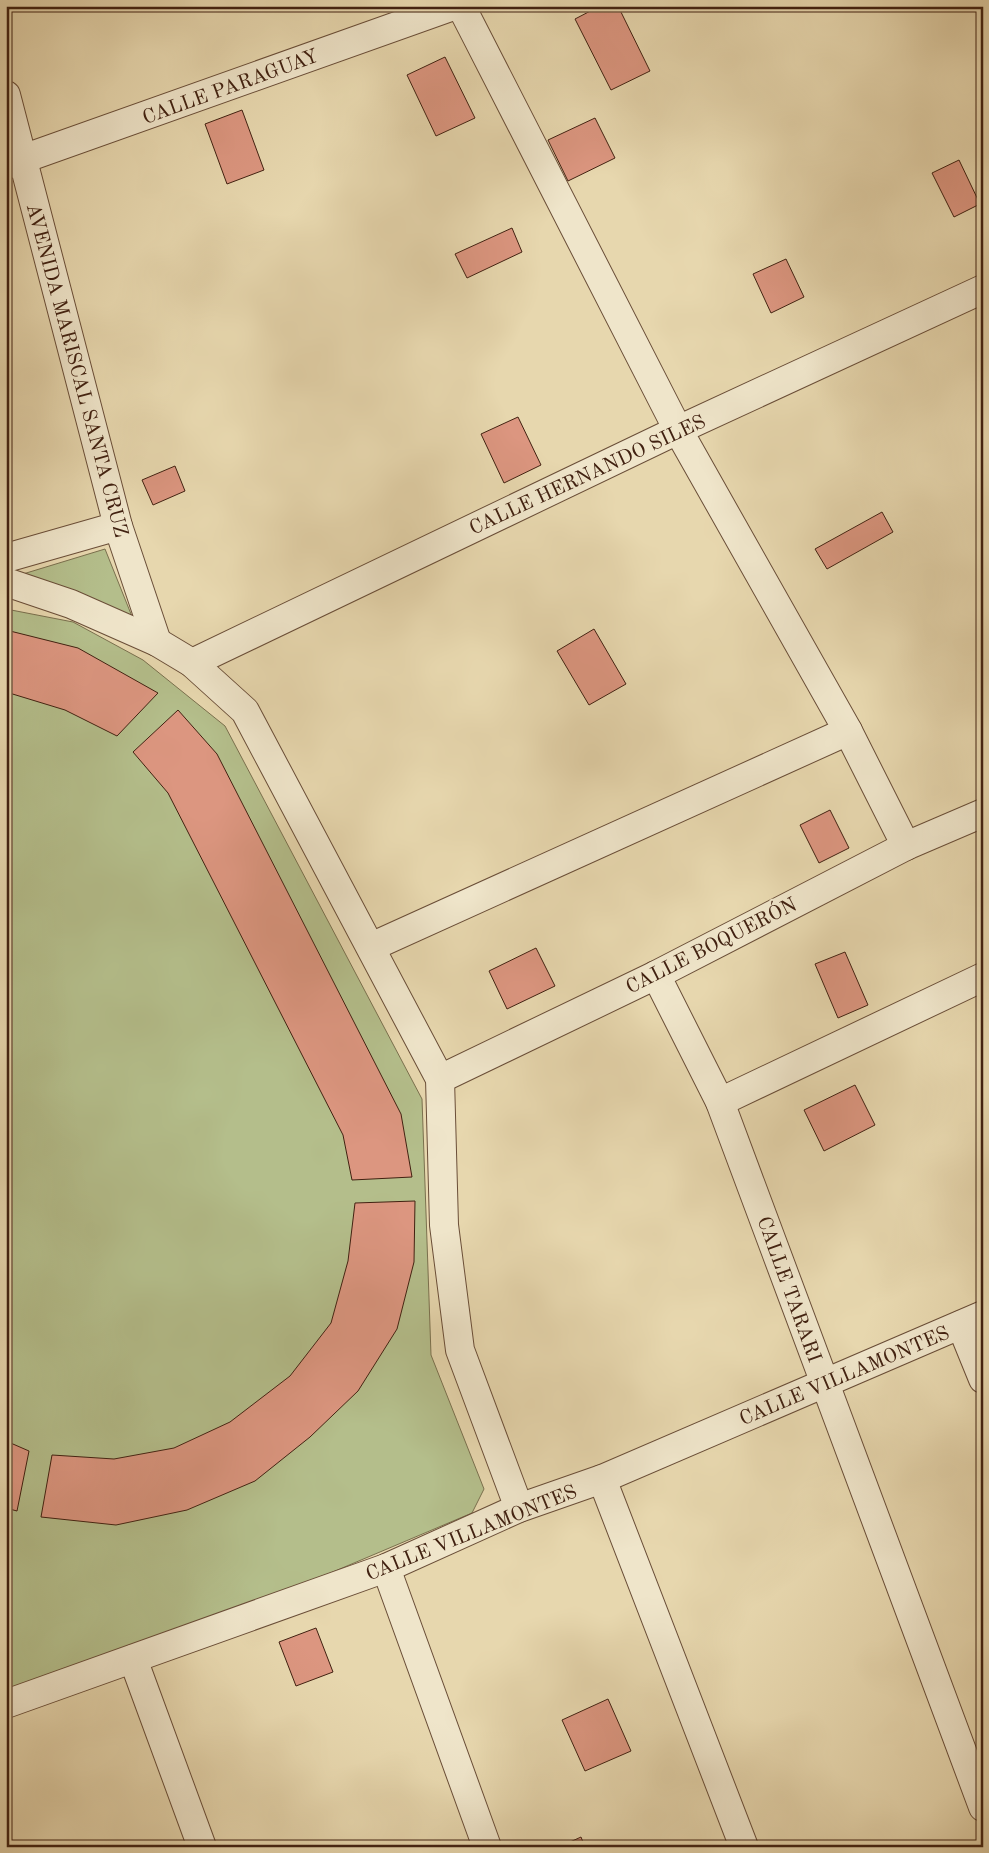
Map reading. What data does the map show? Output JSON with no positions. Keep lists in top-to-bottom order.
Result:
{
  "streets": {
    "street": [
      "CALLE PARAGUAY",
      "AVENIDA MARISCAL SANTA CRUZ",
      "CALLE HERNANDO SILES",
      "CALLE BOQUERÓN",
      "CALLE TARARI",
      "CALLE VILLAMONTES"
    ]
  },
  "crossings": [
    ["CALLE PARAGUAY", "AVENIDA MARISCAL SANTA CRUZ"],
    ["CALLE BOQUERÓN", "CALLE TARARI"],
    ["CALLE TARARI", "CALLE VILLAMONTES"]
  ]
}
